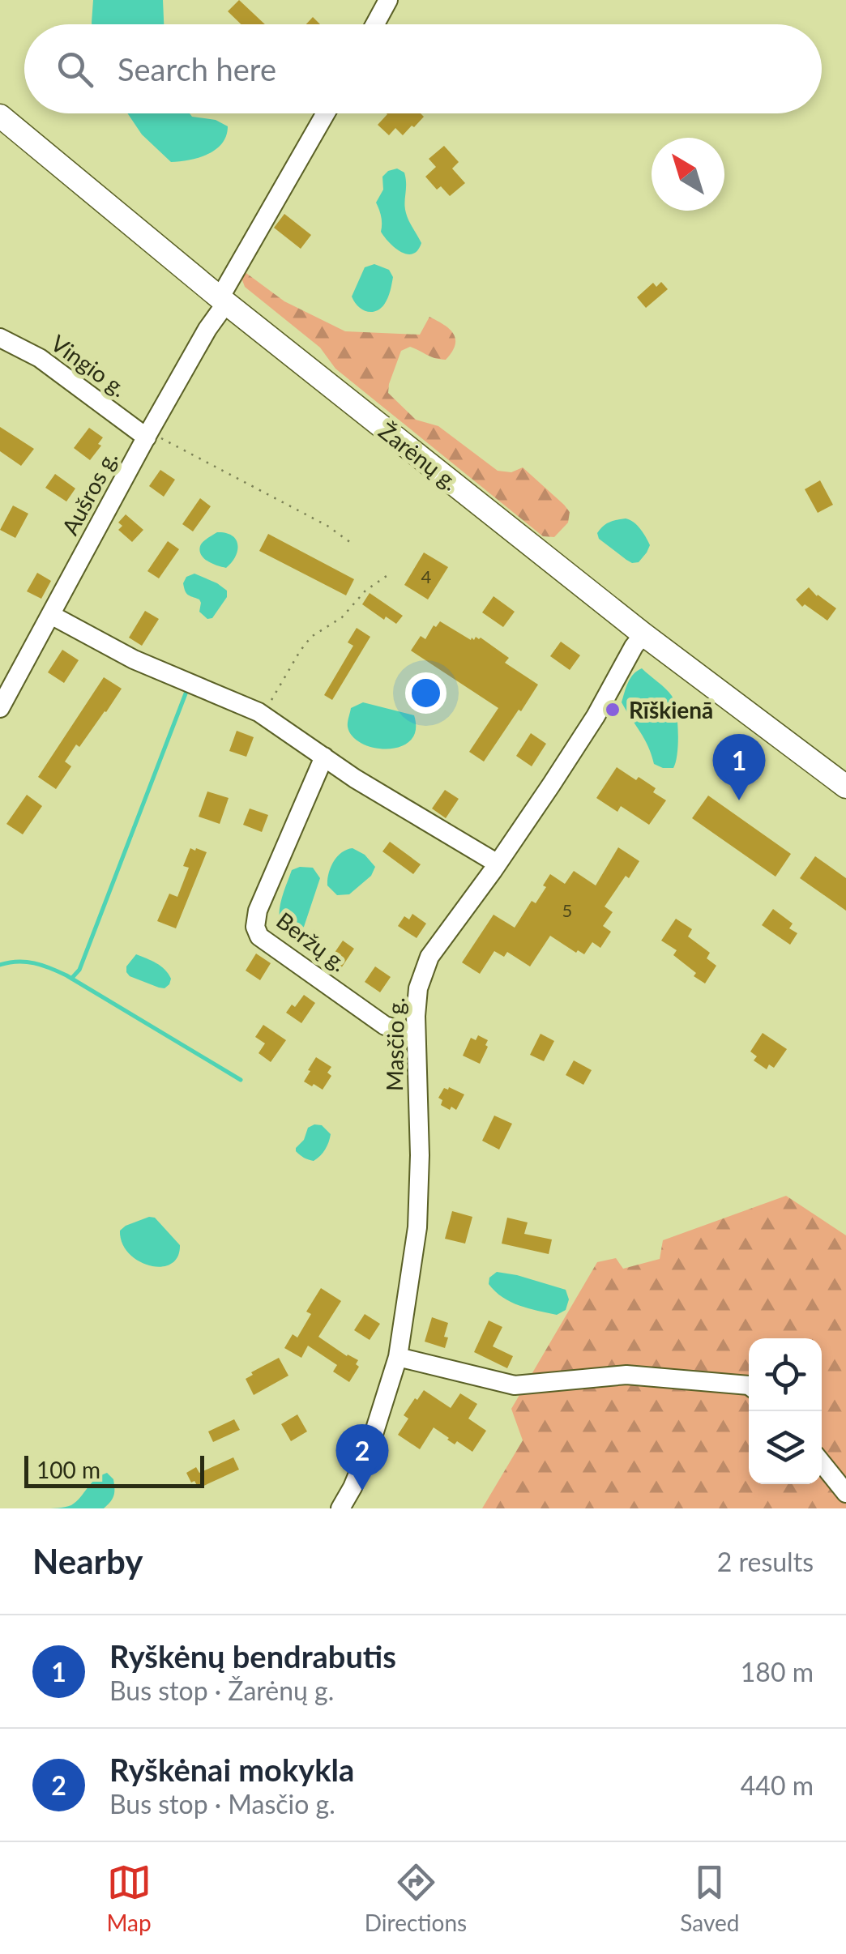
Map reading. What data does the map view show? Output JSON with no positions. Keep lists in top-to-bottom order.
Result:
{
  "streets": {
    "main road": ["Žarėnų g."],
    "street": [
      "Vingio g.",
      "Aušros g.",
      "Beržų g.",
      "Masčio g."
    ]
  },
  "crossings": [
    ["Vingio g.", "Aušros g."],
    ["Žarėnų g.", "Aušros g."],
    ["Žarėnų g.", "Masčio g."],
    ["Beržų g.", "Masčio g."]
  ],
  "places": ["Rīškienā"],
  "house_numbers": ["4", "5"],
  "scale_bar": "100 m",
  "north": "top left",
  "page": {
    "search": "Search here",
    "pins": ["1", "2"],
    "scale": "100 m",
    "heading": ["Nearby", "2 results"],
    "list": [
      {
        "mark": "1",
        "name": "Ryškėnų bendrabutis",
        "note": "Bus stop · Žarėnų g.",
        "value": "180 m"
      },
      {
        "mark": "2",
        "name": "Ryškėnai mokykla",
        "note": "Bus stop · Masčio g.",
        "value": "440 m"
      }
    ],
    "nav": ["Map", "Directions", "Saved"]
  }
}
